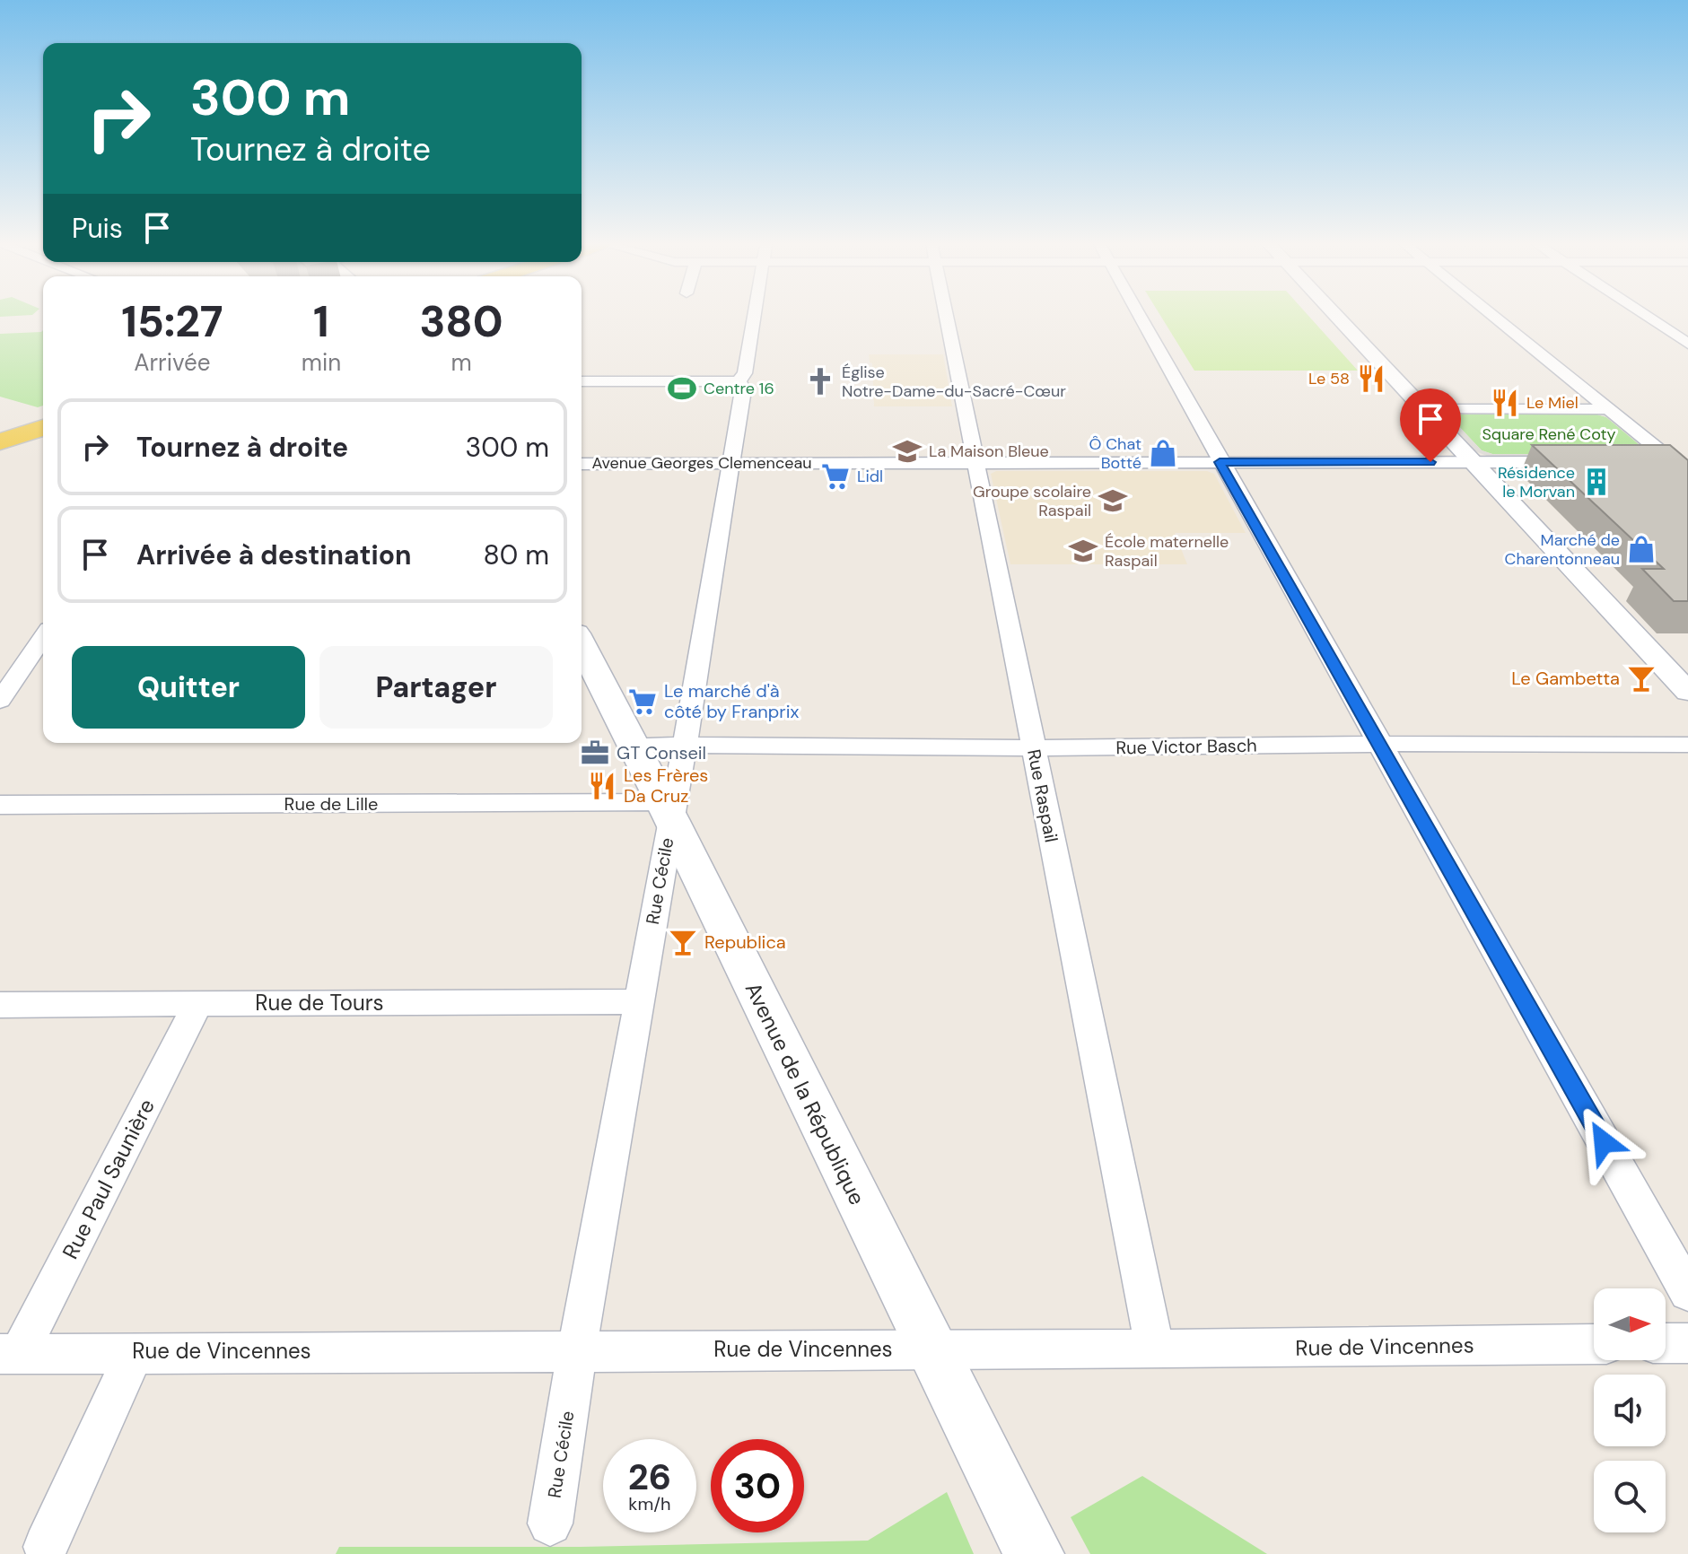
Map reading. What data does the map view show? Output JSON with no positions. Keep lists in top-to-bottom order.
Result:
{
  "streets": {
    "main road": ["Avenue de la République"],
    "street": [
      "Avenue Georges Clemenceau",
      "Rue Victor Basch",
      "Rue Raspail",
      "Rue de Lille",
      "Rue Cécile",
      "Rue de Tours",
      "Rue Paul Saunière",
      "Rue de Vincennes"
    ]
  },
  "crossings": [
    ["Avenue Georges Clemenceau", "Rue Raspail"],
    ["Avenue Georges Clemenceau", "Rue Cécile"],
    ["Rue Victor Basch", "Rue Raspail"],
    ["Rue Victor Basch", "Rue Cécile"],
    ["Rue Victor Basch", "Avenue de la République"],
    ["Rue Raspail", "Rue de Vincennes"],
    ["Rue de Lille", "Rue Cécile"],
    ["Rue de Lille", "Avenue de la République"],
    ["Rue Cécile", "Rue de Tours"],
    ["Rue Cécile", "Avenue de la République"],
    ["Rue Cécile", "Rue de Vincennes"],
    ["Rue de Tours", "Rue Paul Saunière"],
    ["Avenue de la République", "Rue de Vincennes"],
    ["Rue Paul Saunière", "Rue de Vincennes"]
  ],
  "parks": ["Square René Coty"],
  "places": {
    "restaurant": ["Le 58", "Le Miel", "Les Frères Da Cruz"],
    "church": ["Église Notre-Dame-du-Sacré-Cœur"],
    "sports": ["Centre 16"],
    "school or university": ["La Maison Bleue", "Groupe scolaire Raspail", "École maternelle Raspail"],
    "shop": ["Ô Chat Botté", "Marché de Charentonneau"],
    "supermarket": ["Lidl", "Le marché d'à côté by Franprix"],
    "building": ["Résidence le Morvan"],
    "bar": ["Le Gambetta", "Republica"],
    "office": ["GT Conseil"]
  },
  "north": "right",
  "page": {
    "turn": ["300 m", "Tournez à droite"],
    "then": "Puis",
    "eta": [
      "15:27",
      "Arrivée",
      "1",
      "min",
      "380",
      "m"
    ],
    "list": [
      {
        "name": "Tournez à droite",
        "value": "300 m"
      },
      {
        "name": "Arrivée à destination",
        "value": "80 m"
      }
    ],
    "buttons": ["Quitter", "Partager"],
    "speed": "26 km/h",
    "limit": "30"
  }
}
